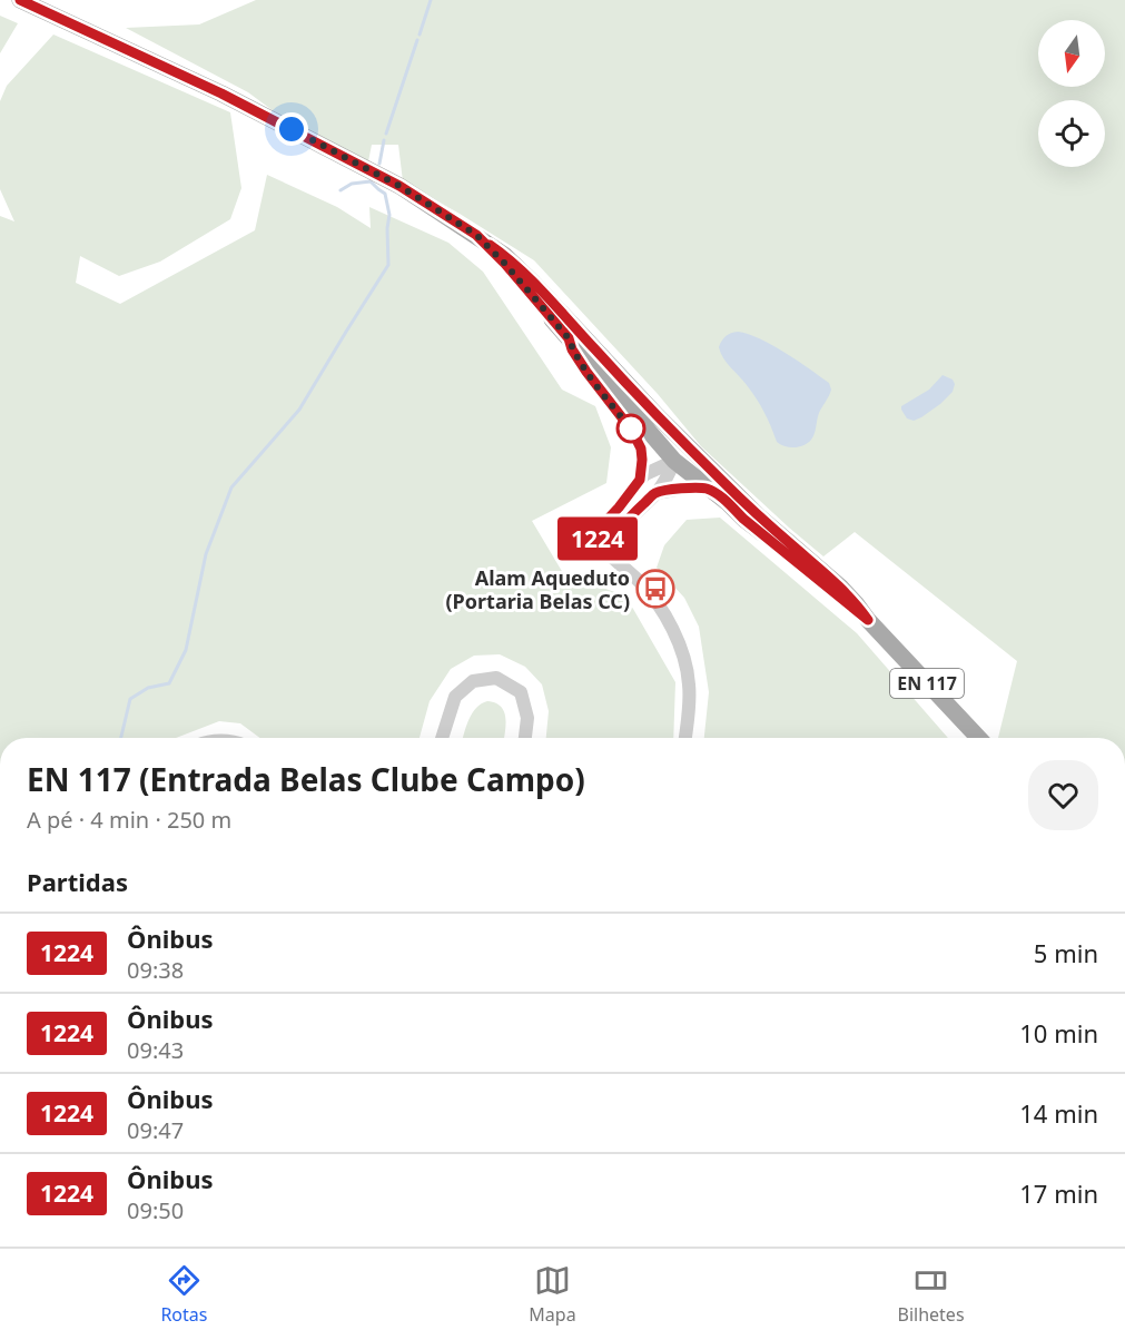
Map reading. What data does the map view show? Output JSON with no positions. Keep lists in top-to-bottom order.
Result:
{
  "streets": {
    "main road": ["EN 117"]
  },
  "places": {
    "bus stop": ["Alam Aqueduto (Portaria Belas CC)"]
  },
  "lines": ["bus line 1224"],
  "north": "bottom",
  "page": {
    "on_map": "1224",
    "heading": [
      ["EN 117 (Entrada Belas Clube Campo)", "A pé · 4 min · 250 m"],
      "Partidas"
    ],
    "list": [
      {
        "mark": "1224",
        "name": "Ônibus",
        "note": "09:38",
        "value": "5 min"
      },
      {
        "mark": "1224",
        "name": "Ônibus",
        "note": "09:43",
        "value": "10 min"
      },
      {
        "mark": "1224",
        "name": "Ônibus",
        "note": "09:47",
        "value": "14 min"
      },
      {
        "mark": "1224",
        "name": "Ônibus",
        "note": "09:50",
        "value": "17 min"
      }
    ],
    "tabs": ["Rotas", "Mapa", "Bilhetes"]
  }
}
